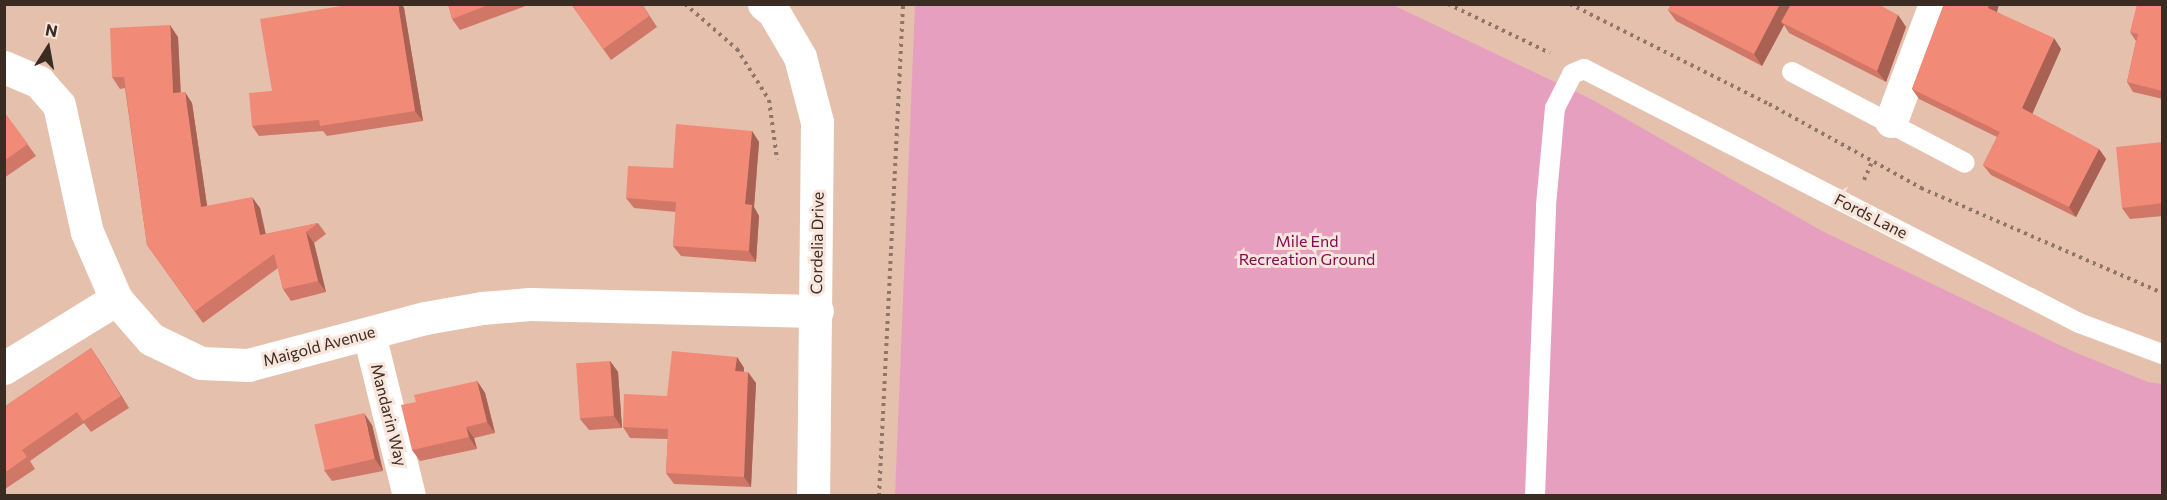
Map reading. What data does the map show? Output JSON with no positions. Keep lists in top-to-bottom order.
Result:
{
  "streets": {
    "street": ["Cordelia Drive", "Maigold Avenue", "Mandarin Way"],
    "lane": ["Fords Lane"]
  },
  "crossings": [
    ["Cordelia Drive", "Maigold Avenue"],
    ["Maigold Avenue", "Mandarin Way"]
  ],
  "parks": ["Mile End Recreation Ground"],
  "north": "top"
}
